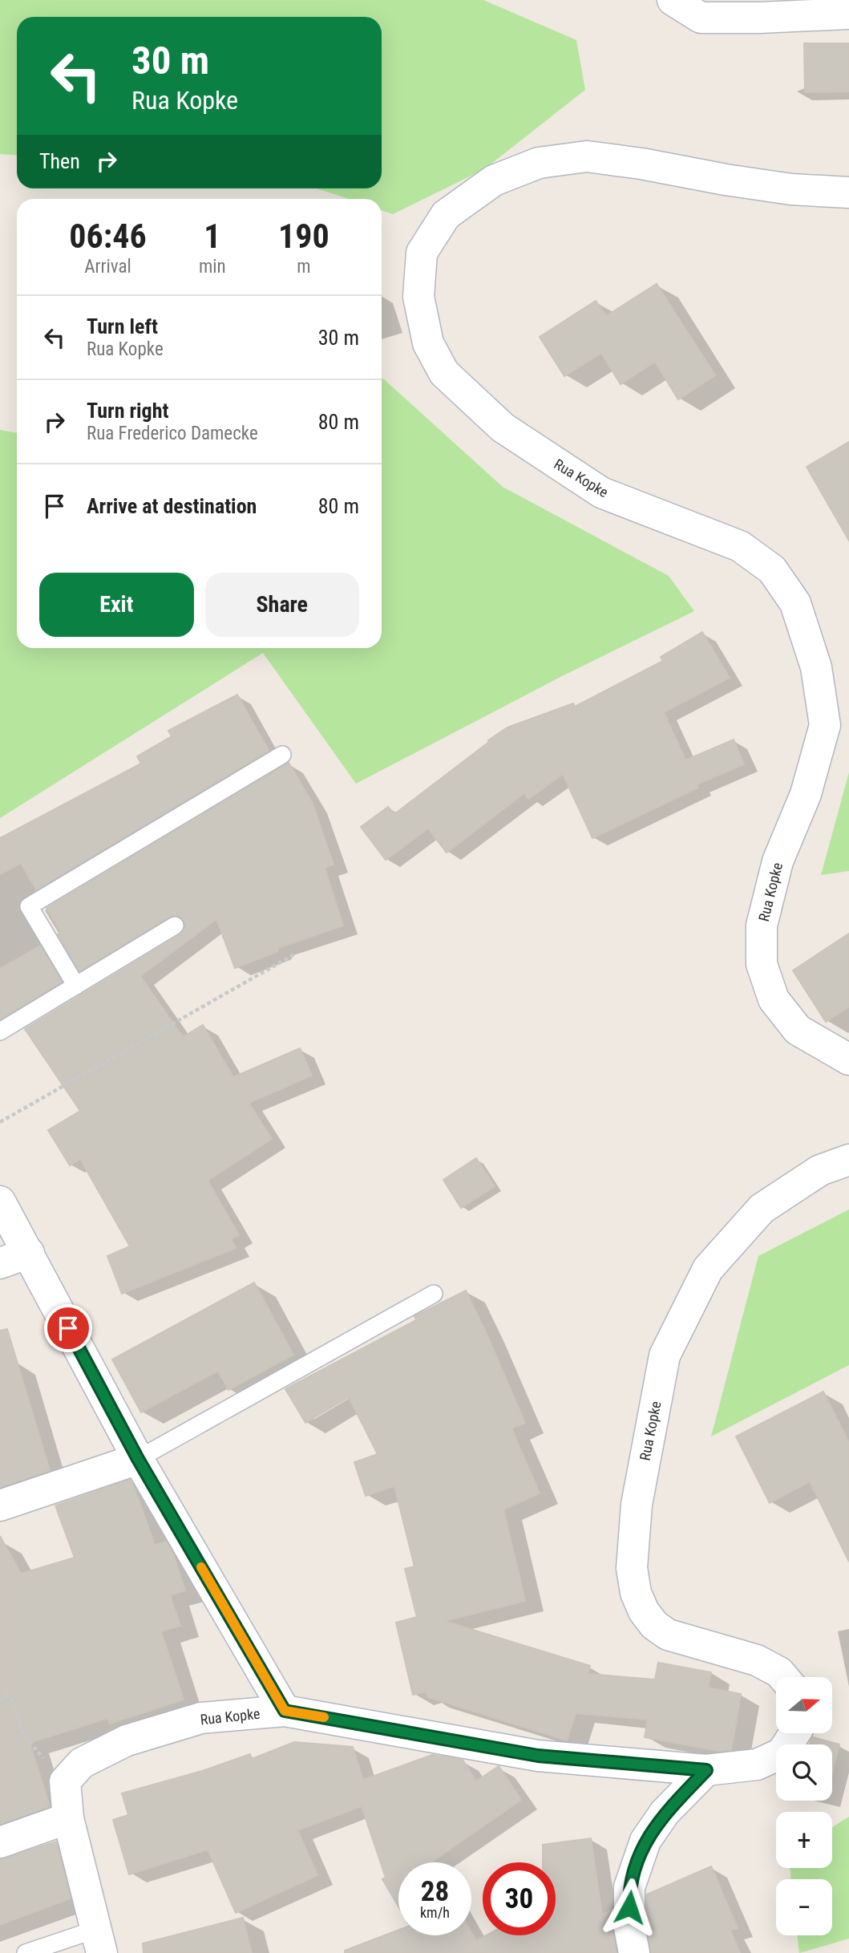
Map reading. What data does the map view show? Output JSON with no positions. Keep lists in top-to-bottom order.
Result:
{
  "streets": {
    "street": ["Rua Kopke"]
  },
  "north": "right",
  "page": {
    "turn": ["30 m", "Rua Kopke"],
    "then": "Then",
    "eta": [
      "06:46",
      "Arrival",
      "1",
      "min",
      "190",
      "m"
    ],
    "list": [
      {
        "name": "Turn left",
        "note": "Rua Kopke",
        "value": "30 m"
      },
      {
        "name": "Turn right",
        "note": "Rua Frederico Damecke",
        "value": "80 m"
      },
      {
        "name": "Arrive at destination",
        "value": "80 m"
      }
    ],
    "buttons": ["Exit", "Share"],
    "map_buttons": ["+", "−"],
    "speed": "28 km/h",
    "limit": "30"
  }
}
